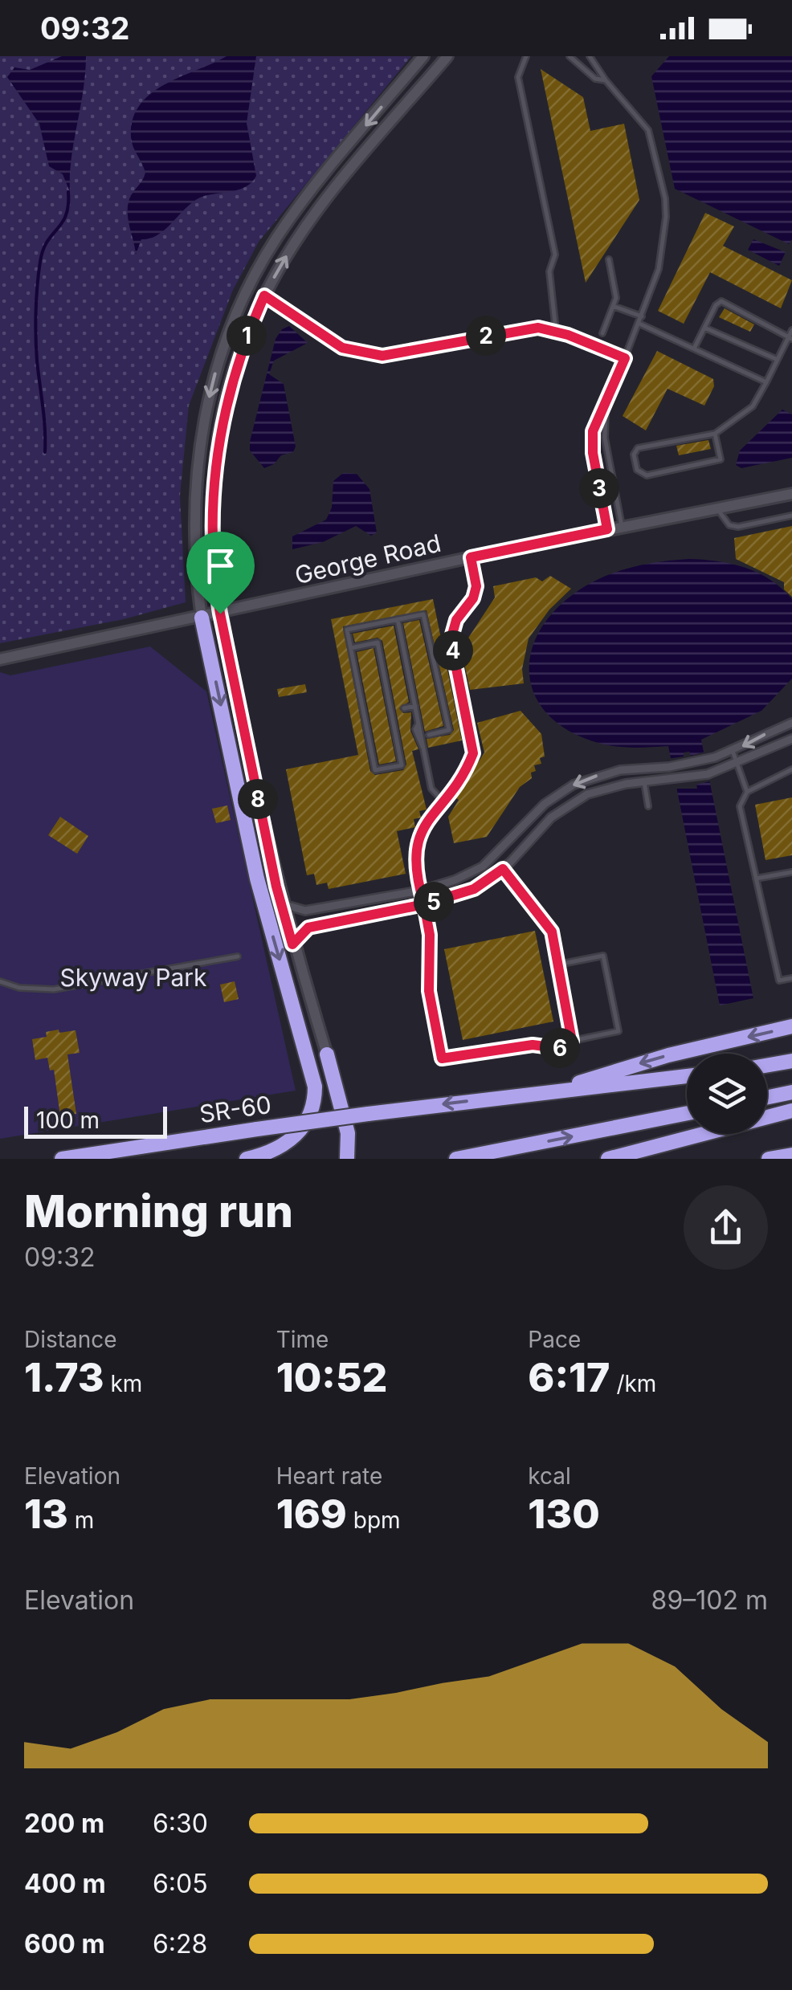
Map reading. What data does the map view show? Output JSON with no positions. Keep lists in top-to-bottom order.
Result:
{
  "streets": {
    "highway": ["SR-60"],
    "main road": ["George Road"]
  },
  "one_way": ["SR-60"],
  "parks": ["Skyway Park"],
  "scale_bar": "100 m",
  "page": {
    "status": "09:32",
    "pins": [
      "1",
      "2",
      "3",
      "4",
      "8",
      "5",
      "6"
    ],
    "scale": "100 m",
    "heading": ["Morning run", "09:32"],
    "stats": [
      ["Distance", "1.73 km"],
      ["Time", "10:52"],
      ["Pace", "6:17 /km"],
      ["Elevation", "13 m"],
      ["Heart rate", "169 bpm"],
      ["kcal", "130"]
    ],
    "chart": ["Elevation", "89–102 m"],
    "list": [
      {
        "name": "200 m",
        "note": "6:30"
      },
      {
        "name": "400 m",
        "note": "6:05"
      },
      {
        "name": "600 m",
        "note": "6:28"
      }
    ]
  }
}
